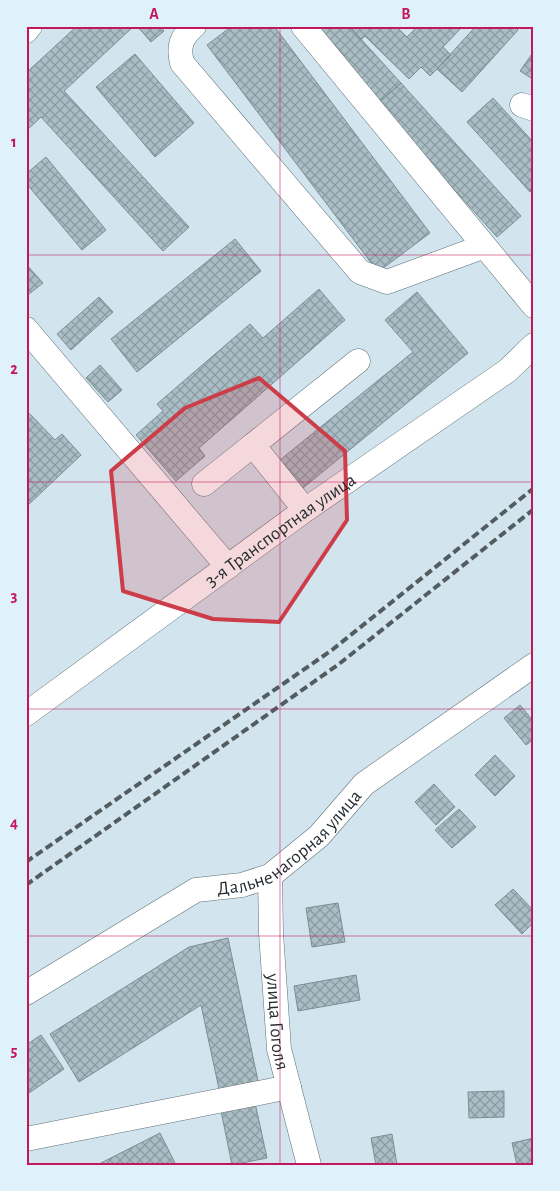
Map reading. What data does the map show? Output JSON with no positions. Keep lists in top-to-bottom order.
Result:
{
  "streets": {
    "street": ["3-я Транспортная улица", "Дальненагорная улица", "улица Гоголя"]
  },
  "crossings": [
    ["Дальненагорная улица", "улица Гоголя"]
  ],
  "grid": {
    "columns": ["A", "B"],
    "rows": [
      "1",
      "2",
      "3",
      "4",
      "5"
    ]
  }
}
